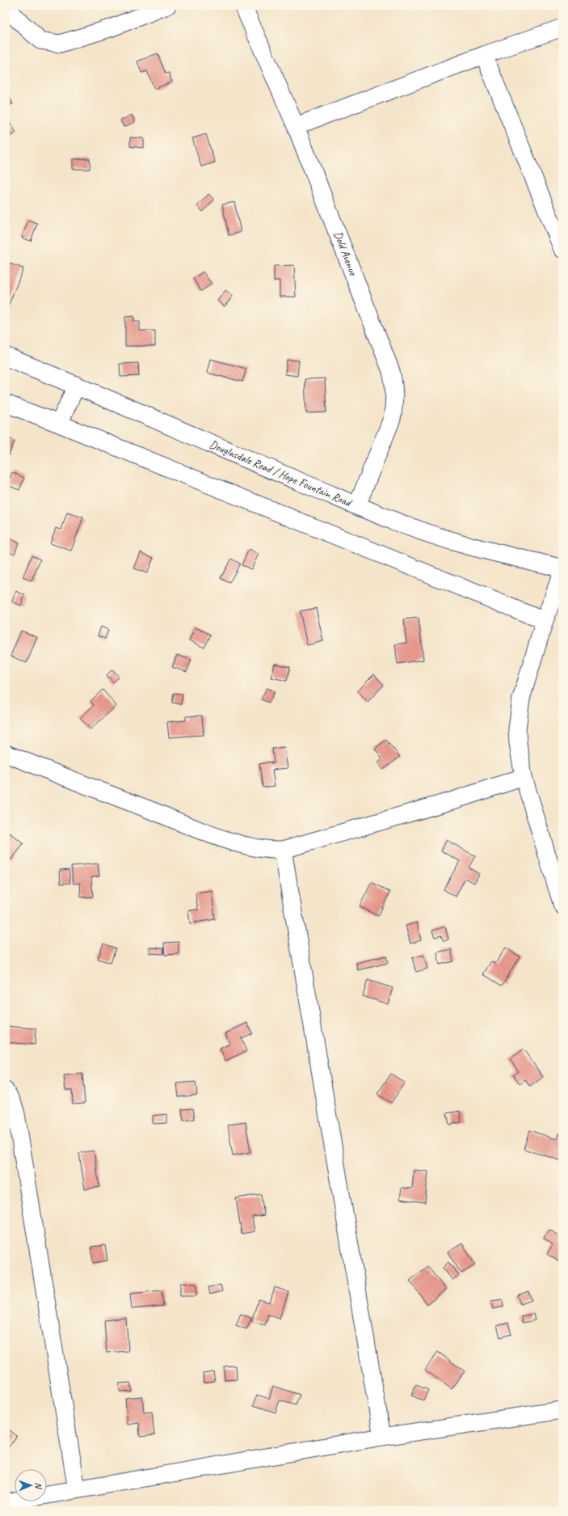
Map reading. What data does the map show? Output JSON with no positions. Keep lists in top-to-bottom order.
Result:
{
  "streets": {
    "main road": ["Douglasdale Road / Hope Fountain Road"],
    "street": ["Dold Avenue"]
  },
  "crossings": [
    ["Dold Avenue", "Douglasdale Road / Hope Fountain Road"]
  ],
  "north": "right"
}
